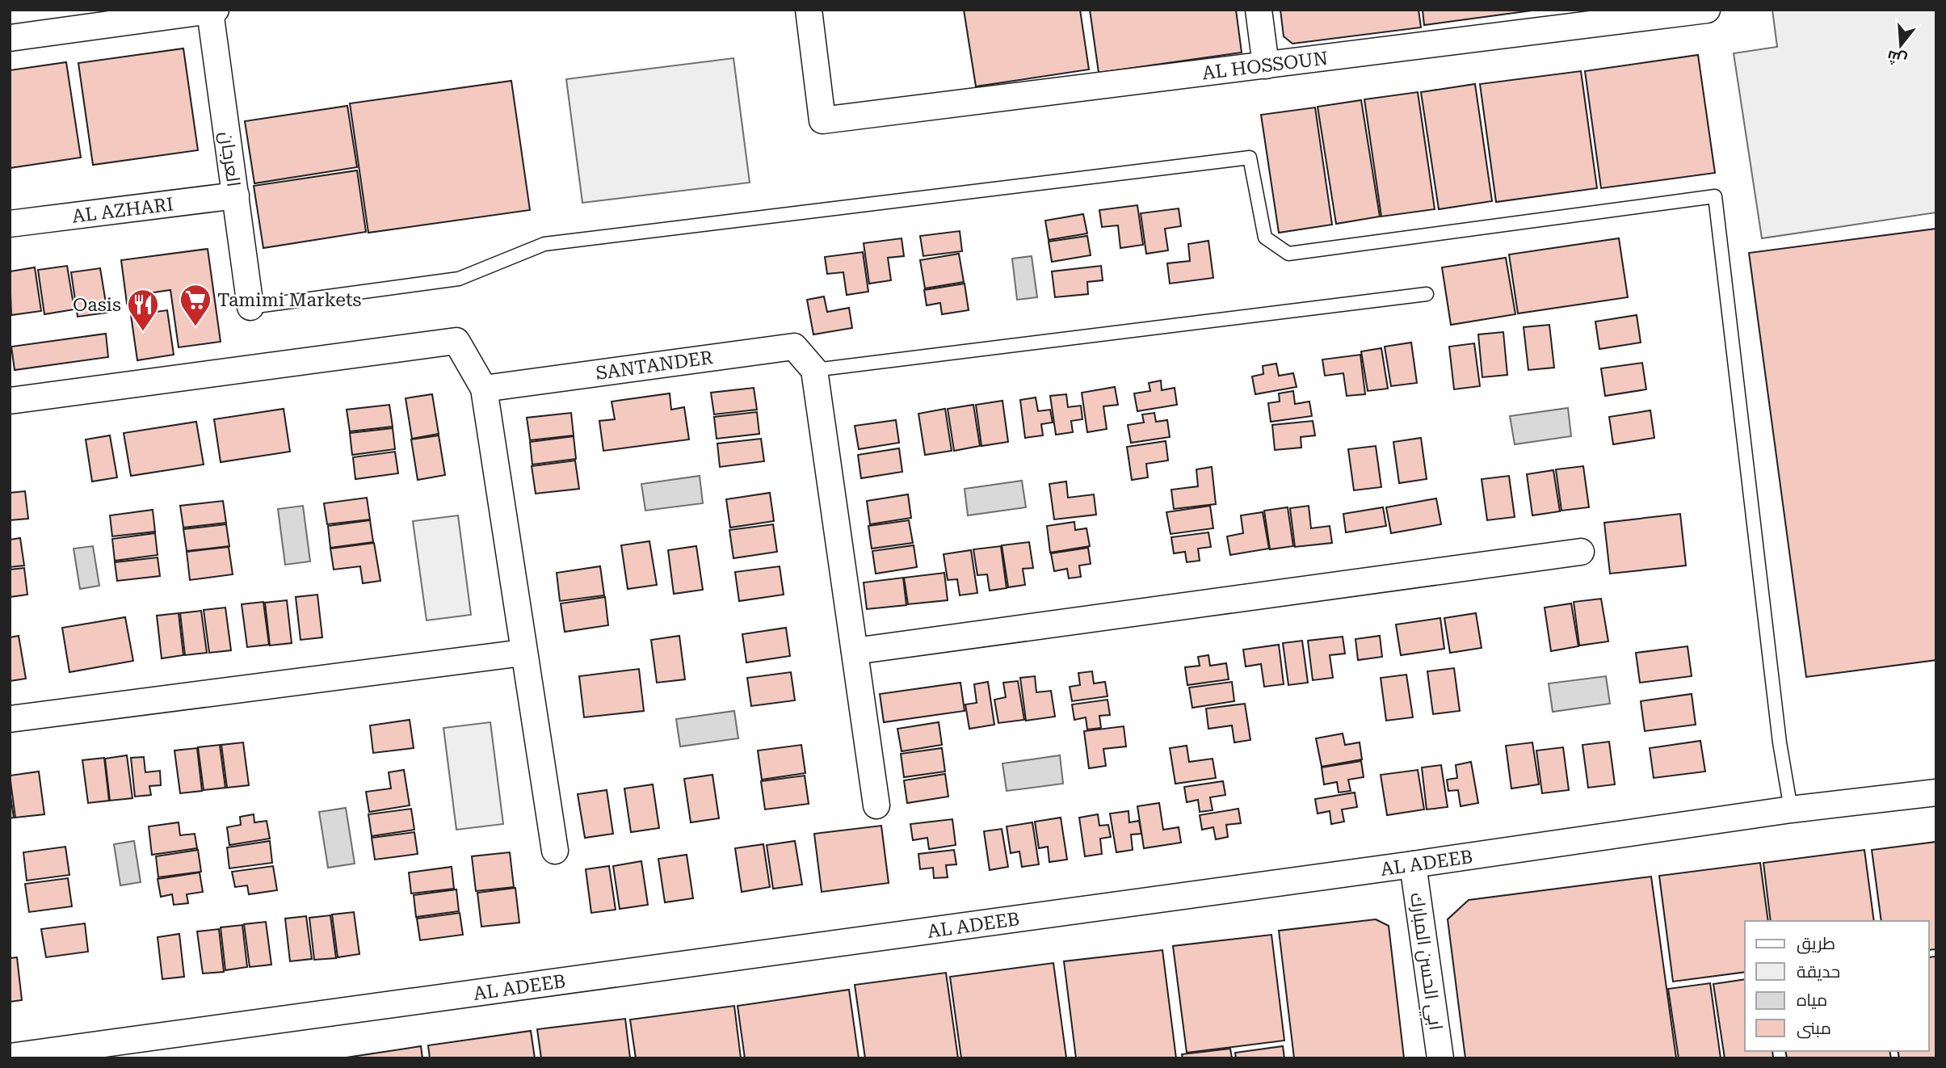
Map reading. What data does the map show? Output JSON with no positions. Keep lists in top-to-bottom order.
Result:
{
  "streets": {
    "street": [
      "AL HOSSOUN",
      "العرجان",
      "AL AZHARI",
      "SANTANDER",
      "AL ADEEB",
      "ابي الحسن المبارك"
    ]
  },
  "crossings": [
    ["العرجان", "AL AZHARI"],
    ["AL ADEEB", "ابي الحسن المبارك"]
  ],
  "places": {
    "supermarket": ["Tamimi Markets"],
    "restaurant": ["Oasis"]
  },
  "legend": [
    "طريق",
    "حديقة",
    "مياه",
    "مبنى"
  ],
  "north": "bottom"
}
